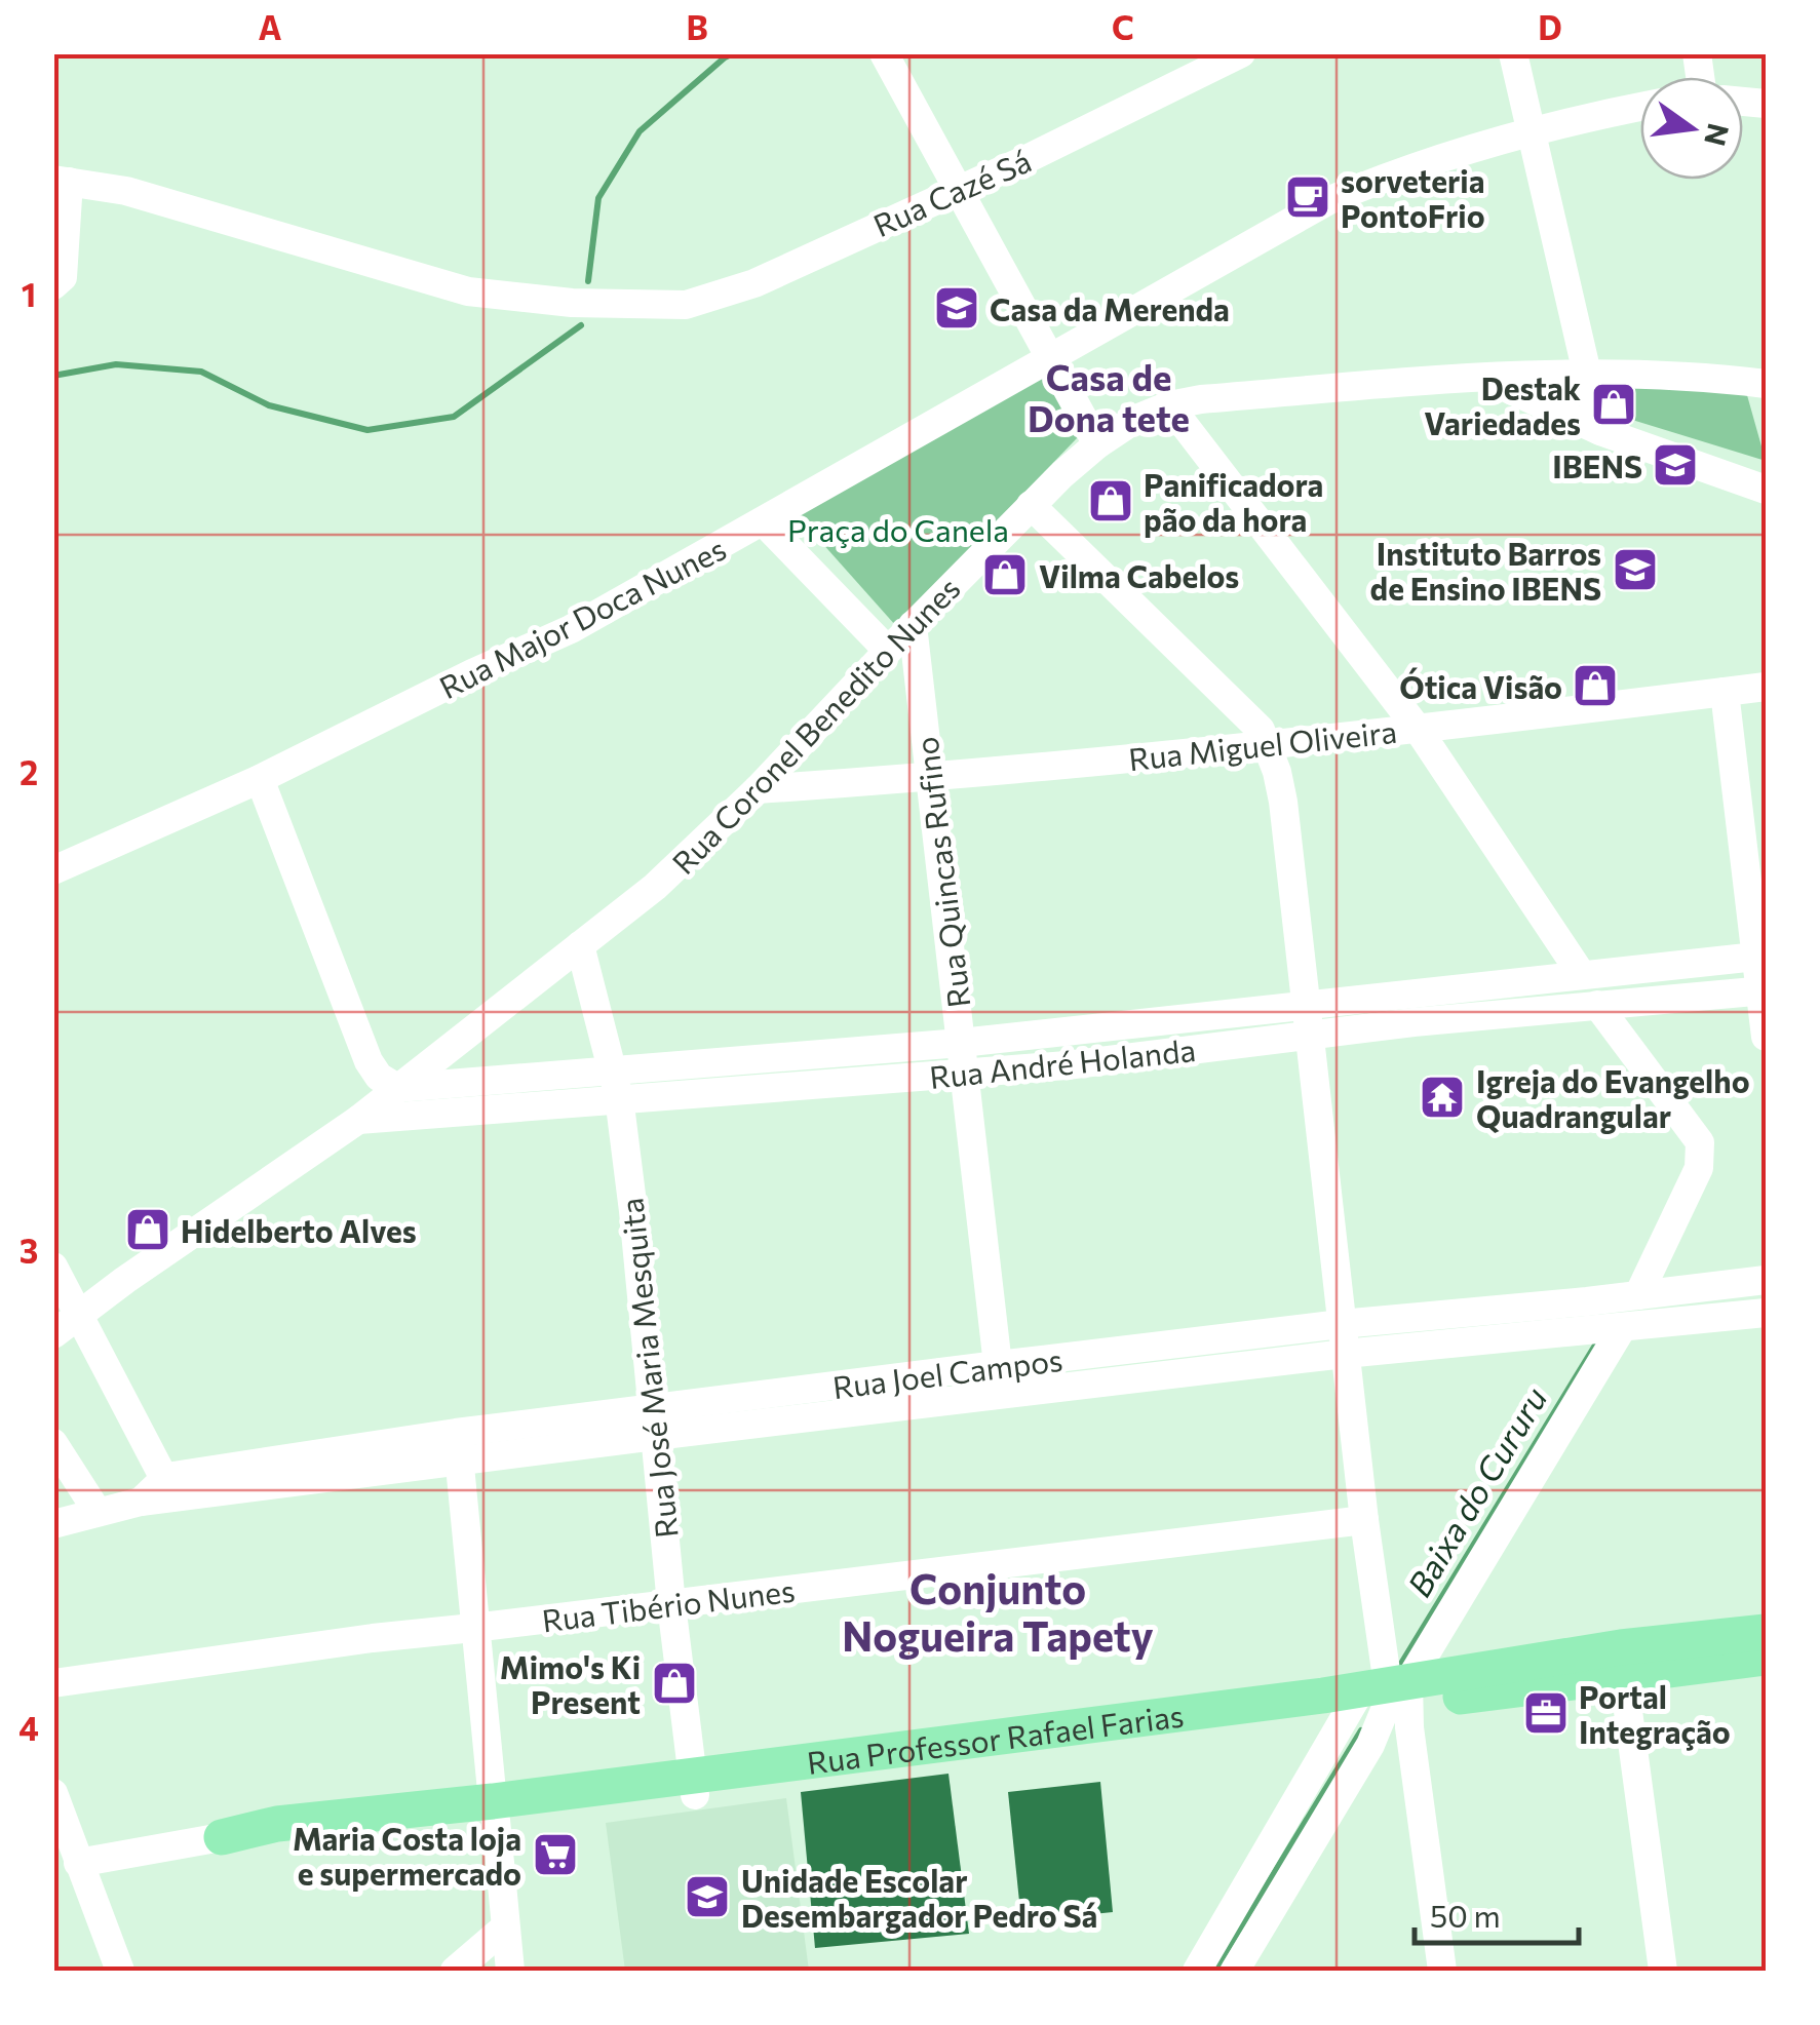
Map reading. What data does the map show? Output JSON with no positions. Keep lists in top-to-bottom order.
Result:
{
  "streets": {
    "main road": ["Rua Professor Rafael Farias"],
    "street": [
      "Rua Cazé Sá",
      "Rua Major Doca Nunes",
      "Rua Coronel Benedito Nunes",
      "Rua Miguel Oliveira",
      "Rua Quincas Rufino",
      "Rua André Holanda",
      "Rua José Maria Mesquita",
      "Rua Joel Campos",
      "Rua Tibério Nunes"
    ]
  },
  "crossings": [
    ["Rua Coronel Benedito Nunes", "Rua Miguel Oliveira"],
    ["Rua Coronel Benedito Nunes", "Rua Quincas Rufino"],
    ["Rua Coronel Benedito Nunes", "Rua André Holanda"],
    ["Rua Coronel Benedito Nunes", "Rua José Maria Mesquita"],
    ["Rua Miguel Oliveira", "Rua Quincas Rufino"],
    ["Rua Quincas Rufino", "Rua André Holanda"],
    ["Rua Quincas Rufino", "Rua Joel Campos"],
    ["Rua André Holanda", "Rua José Maria Mesquita"],
    ["Rua José Maria Mesquita", "Rua Joel Campos"],
    ["Rua José Maria Mesquita", "Rua Tibério Nunes"],
    ["Rua José Maria Mesquita", "Rua Professor Rafael Farias"]
  ],
  "districts": ["Casa de Dona tete", "Conjunto Nogueira Tapety"],
  "water": ["Baixa do Cururu"],
  "parks": ["Praça do Canela"],
  "places": {
    "cafe": ["sorveteria PontoFrio"],
    "school or university": [
      "Casa da Merenda",
      "IBENS",
      "Instituto Barros de Ensino IBENS",
      "Unidade Escolar Desembargador Pedro Sá"
    ],
    "shop": [
      "Destak Variedades",
      "Panificadora pão da hora",
      "Vilma Cabelos",
      "Ótica Visão",
      "Hidelberto Alves",
      "Mimo's Ki Present"
    ],
    "temple": ["Igreja do Evangelho Quadrangular"],
    "office": ["Portal Integração"],
    "supermarket": ["Maria Costa loja e supermercado"]
  },
  "scale_bar": "50 m",
  "north": "right",
  "grid": {
    "columns": [
      "A",
      "B",
      "C",
      "D"
    ],
    "rows": [
      "1",
      "2",
      "3",
      "4"
    ]
  }
}
